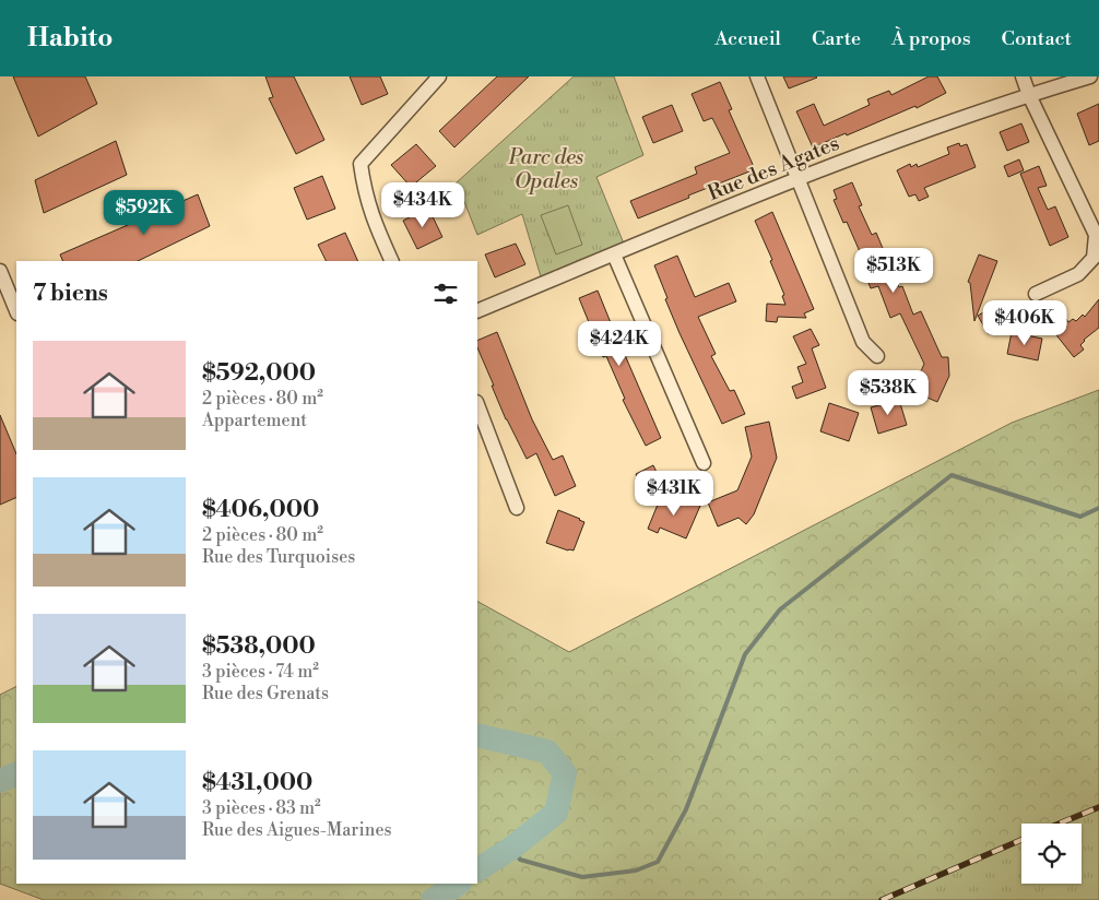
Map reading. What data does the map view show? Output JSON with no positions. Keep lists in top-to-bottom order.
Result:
{
  "streets": {
    "street": ["Rue des Agates"]
  },
  "parks": ["Parc des Opales"],
  "page": {
    "header": "Habito",
    "nav": [
      "Accueil",
      "Carte",
      "À propos",
      "Contact"
    ],
    "price": [
      "$434K",
      "$592K",
      "$513K",
      "$406K",
      "$424K",
      "$538K",
      "$431K"
    ],
    "heading": "7 biens",
    "list": [
      {
        "name": "$592,000",
        "note": "2 pièces · 80 m² · Appartement"
      },
      {
        "name": "$406,000",
        "note": "2 pièces · 80 m² · Rue des Turquoises"
      },
      {
        "name": "$538,000",
        "note": "3 pièces · 74 m² · Rue des Grenats"
      },
      {
        "name": "$431,000",
        "note": "3 pièces · 83 m² · Rue des Aigues-Marines"
      }
    ]
  }
}
